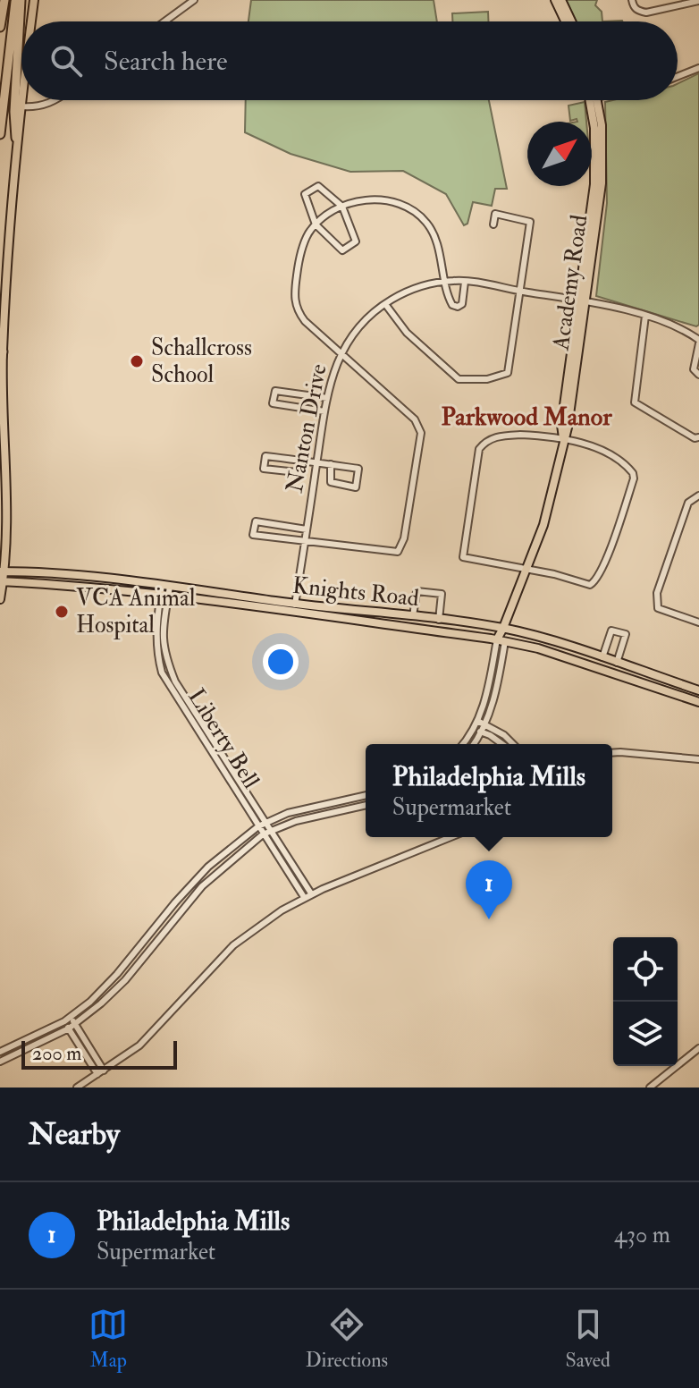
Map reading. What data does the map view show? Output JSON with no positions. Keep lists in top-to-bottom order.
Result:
{
  "streets": {
    "main road": ["Academy Road", "Knights Road"],
    "street": ["Nanton Drive", "Liberty Bell"]
  },
  "crossings": [
    ["Academy Road", "Nanton Drive"],
    ["Academy Road", "Knights Road"],
    ["Nanton Drive", "Knights Road"],
    ["Knights Road", "Liberty Bell"]
  ],
  "districts": ["Parkwood Manor"],
  "places": ["Schallcross School", "VCA Animal Hospital"],
  "scale_bar": "200 m",
  "north": "top right",
  "page": {
    "search": "Search here",
    "popup": ["Philadelphia Mills", "Supermarket"],
    "pins": "1",
    "scale": "200 m",
    "heading": "Nearby",
    "list": [
      {
        "mark": "1",
        "name": "Philadelphia Mills",
        "note": "Supermarket",
        "value": "430 m"
      }
    ],
    "nav": ["Map", "Directions", "Saved"]
  }
}
